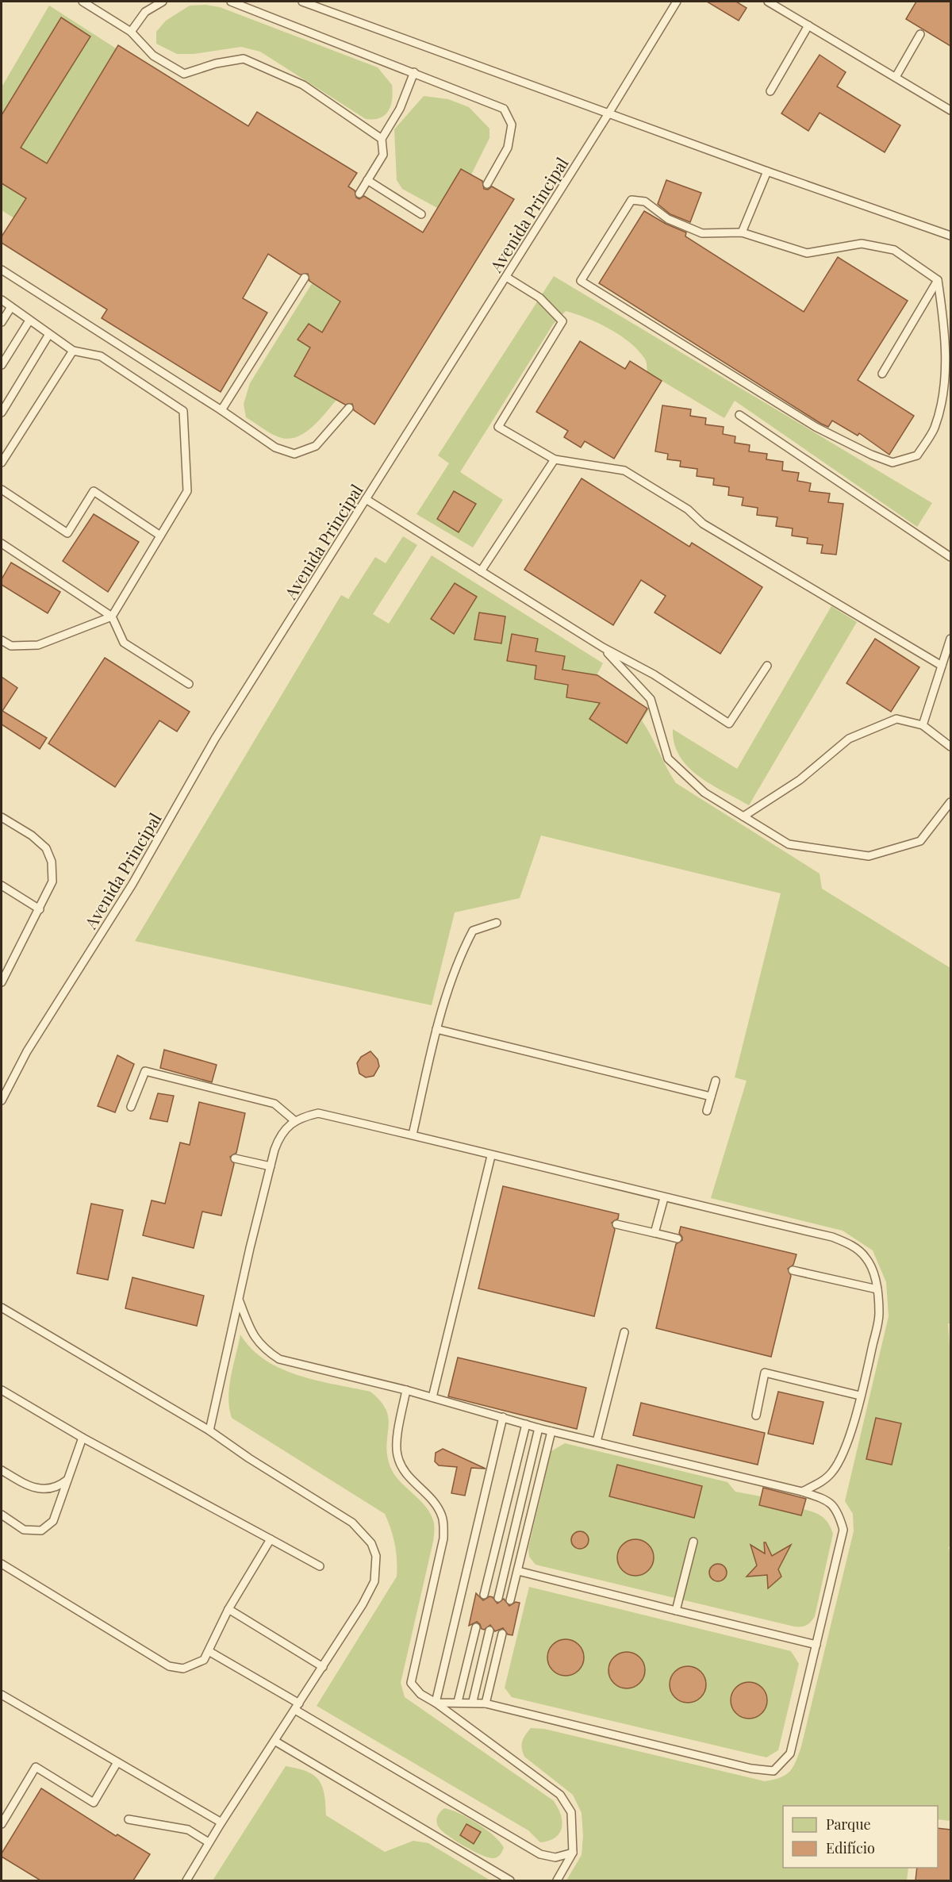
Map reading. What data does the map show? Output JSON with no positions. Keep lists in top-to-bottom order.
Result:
{
  "streets": {
    "lane": ["Avenida Principal"]
  },
  "legend": ["Parque", "Edifício"]
}
